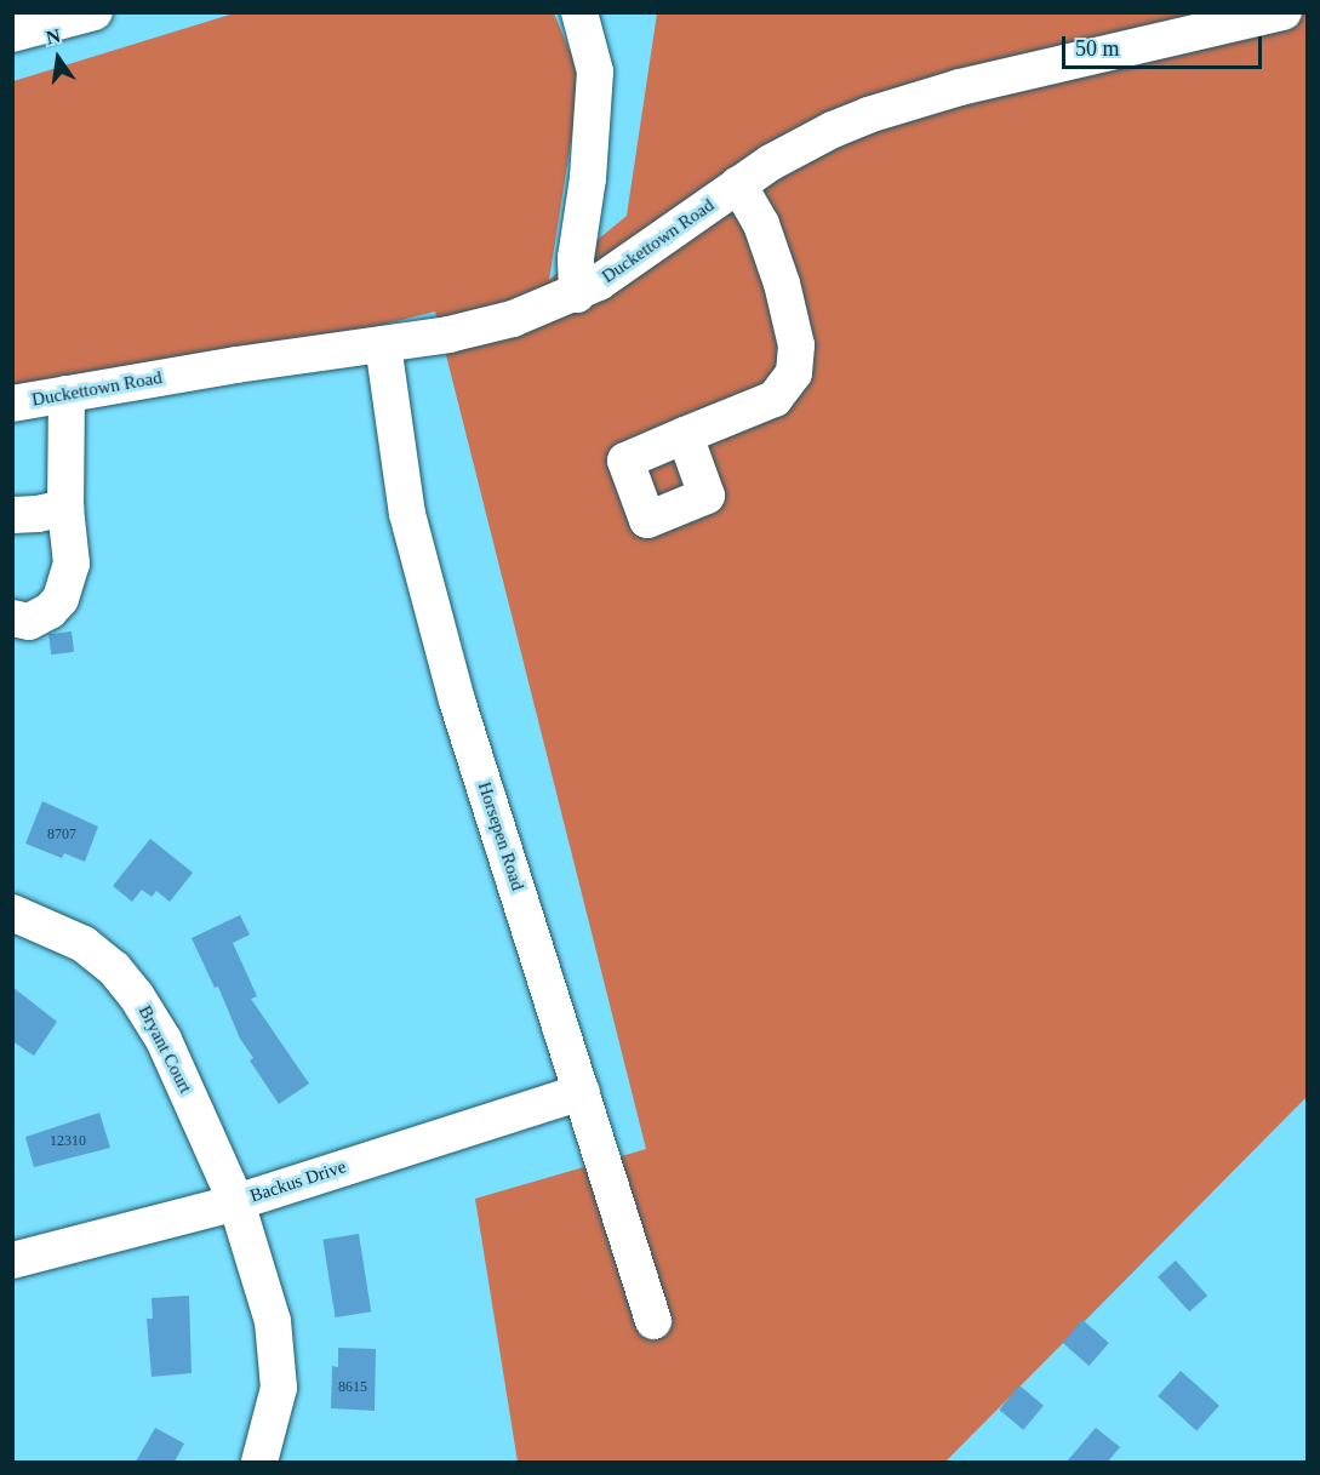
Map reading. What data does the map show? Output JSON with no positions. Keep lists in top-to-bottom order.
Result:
{
  "streets": {
    "street": [
      "Duckettown Road",
      "Horsepen Road",
      "Bryant Court",
      "Backus Drive"
    ]
  },
  "crossings": [
    ["Duckettown Road", "Horsepen Road"],
    ["Horsepen Road", "Backus Drive"],
    ["Bryant Court", "Backus Drive"]
  ],
  "house_numbers": ["8707", "12310", "8615"],
  "scale_bar": "50 m",
  "north": "top"
}
